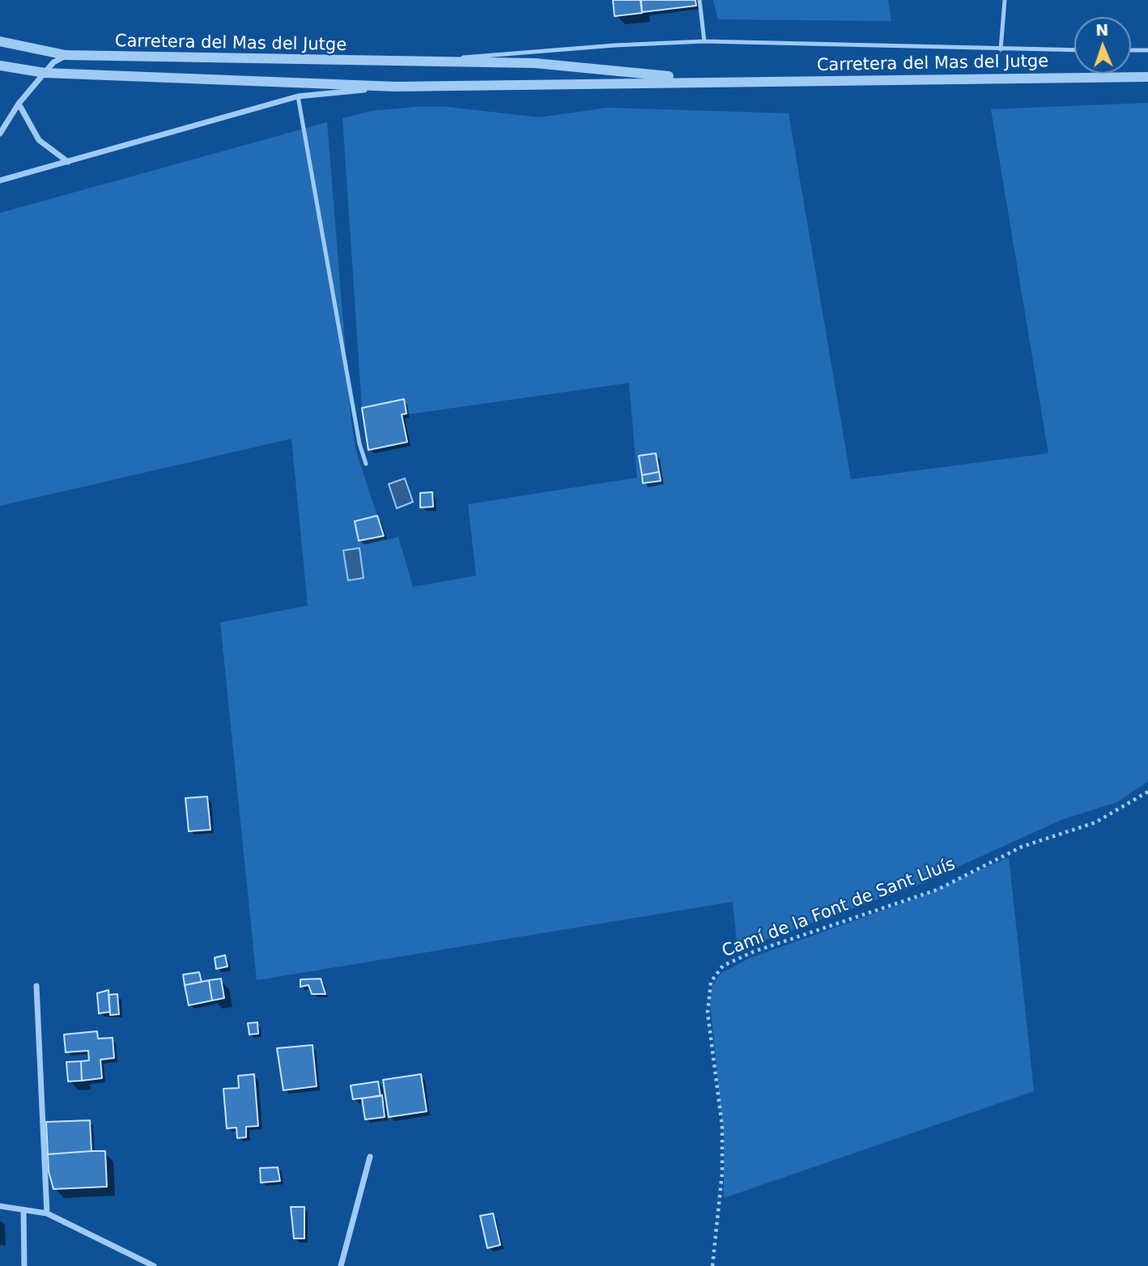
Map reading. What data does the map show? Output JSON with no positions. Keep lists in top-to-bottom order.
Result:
{
  "streets": {
    "street": ["Carretera del Mas del Jutge"],
    "path": ["Camí de la Font de Sant Lluís"]
  },
  "north": "top"
}
